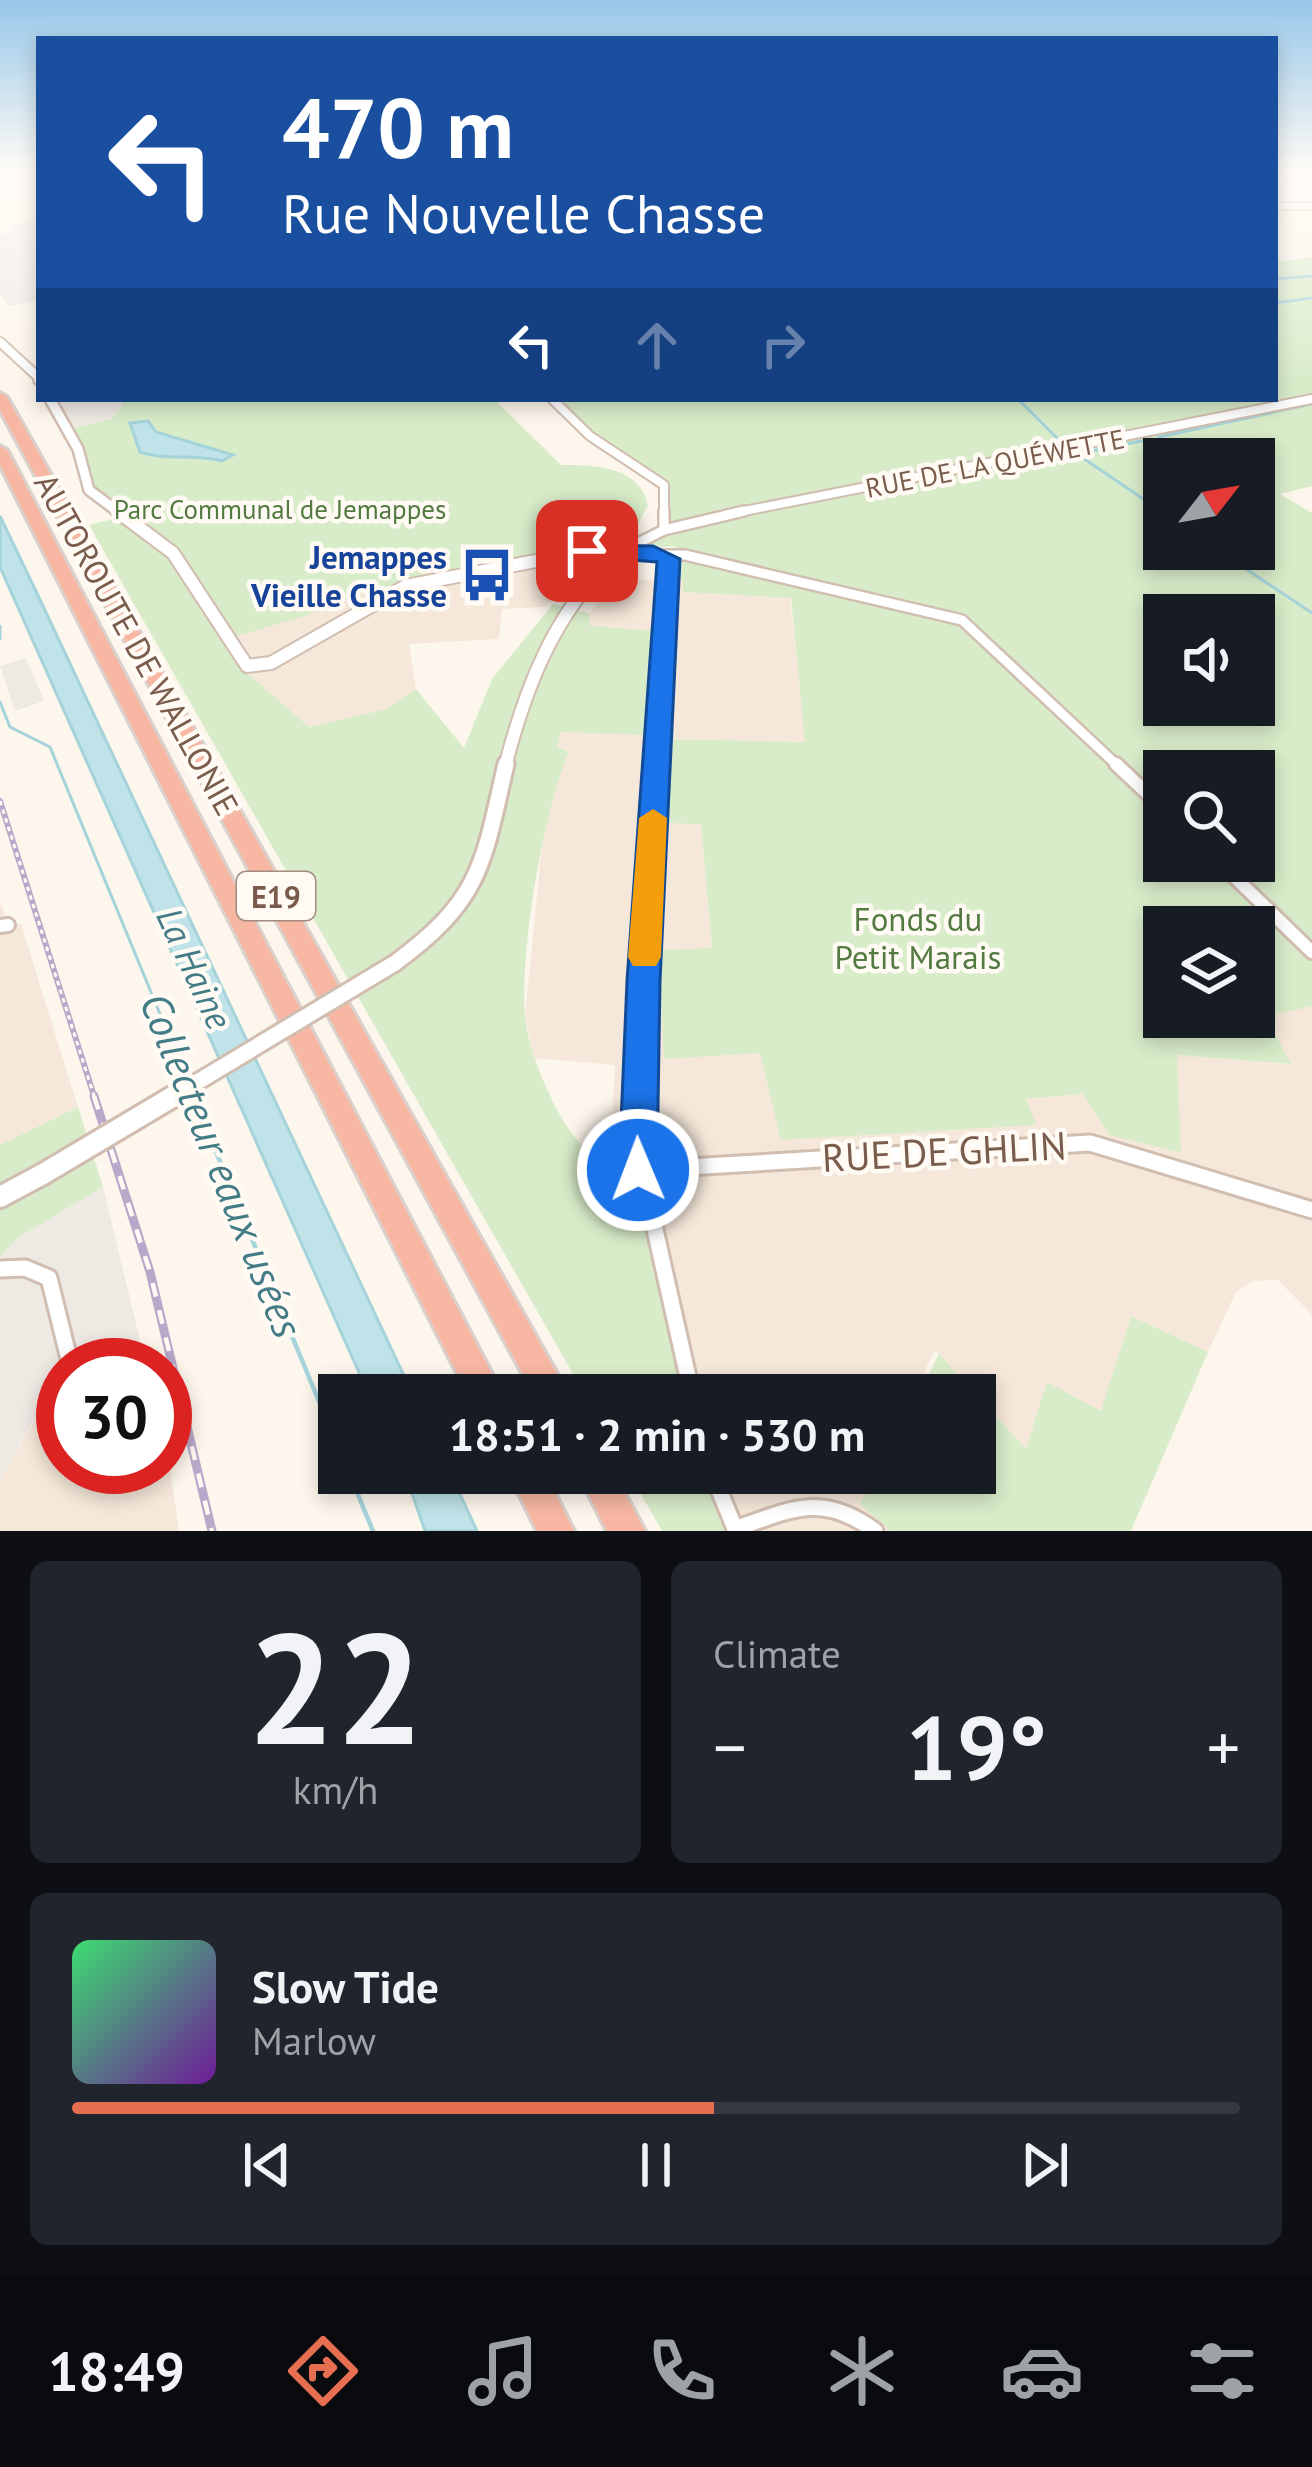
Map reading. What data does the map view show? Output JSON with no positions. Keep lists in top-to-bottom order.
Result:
{
  "streets": {
    "highway": ["AUTOROUTE DE WALLONIE", "E19"],
    "street": ["RUE DE LA QUÉWETTE", "RUE DE GHLIN"]
  },
  "water": ["La Haine", "Collecteur eaux usées"],
  "parks": ["Parc Communal de Jemappes", "Fonds du Petit Marais"],
  "places": {
    "bus stop": ["Jemappes Vieille Chasse"]
  },
  "north": "top right",
  "page": {
    "turn": ["470 m", "Rue Nouvelle Chasse"],
    "limit": "30",
    "trip": "18:51 · 2 min · 530 m",
    "tile": [
      ["22", "km/h"],
      "Climate"
    ],
    "heat": ["−", "19°", "+"],
    "song": ["Slow Tide", "Marlow"],
    "tabs": "18:49"
  }
}
